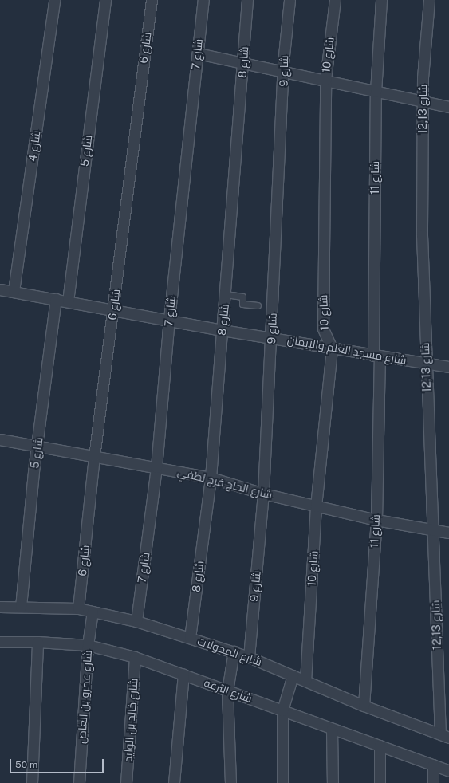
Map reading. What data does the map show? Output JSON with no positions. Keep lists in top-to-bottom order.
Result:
{
  "streets": {
    "street": [
      "شارع 6",
      "شارع 7",
      "شارع 10",
      "شارع 8",
      "شارع 9",
      "شارع 12,13",
      "شارع 4",
      "شارع 5",
      "شارع 11",
      "شارع مسجد العلم والايمان",
      "شارع الحاج فرج لطفي",
      "شارع المحولات",
      "شارع الترعه",
      "شارع عمرو بن العاص",
      "شارع خالد بن الوليد"
    ]
  },
  "crossings": [
    ["شارع 6", "شارع مسجد العلم والايمان"],
    ["شارع 6", "شارع الحاج فرج لطفي"],
    ["شارع 6", "شارع المحولات"],
    ["شارع 7", "شارع مسجد العلم والايمان"],
    ["شارع 7", "شارع الحاج فرج لطفي"],
    ["شارع 7", "شارع المحولات"],
    ["شارع 10", "شارع مسجد العلم والايمان"],
    ["شارع 10", "شارع الحاج فرج لطفي"],
    ["شارع 10", "شارع المحولات"],
    ["شارع 8", "شارع مسجد العلم والايمان"],
    ["شارع 8", "شارع الحاج فرج لطفي"],
    ["شارع 8", "شارع المحولات"],
    ["شارع 9", "شارع مسجد العلم والايمان"],
    ["شارع 9", "شارع الحاج فرج لطفي"],
    ["شارع 9", "شارع المحولات"],
    ["شارع 12,13", "شارع مسجد العلم والايمان"],
    ["شارع 12,13", "شارع الحاج فرج لطفي"],
    ["شارع 12,13", "شارع المحولات"],
    ["شارع 4", "شارع مسجد العلم والايمان"],
    ["شارع 5", "شارع مسجد العلم والايمان"],
    ["شارع 5", "شارع الحاج فرج لطفي"],
    ["شارع 5", "شارع المحولات"],
    ["شارع 11", "شارع مسجد العلم والايمان"],
    ["شارع 11", "شارع الحاج فرج لطفي"],
    ["شارع 11", "شارع المحولات"],
    ["شارع المحولات", "شارع عمرو بن العاص"],
    ["شارع الترعه", "شارع عمرو بن العاص"],
    ["شارع الترعه", "شارع خالد بن الوليد"]
  ],
  "scale_bar": "50 m"
}
